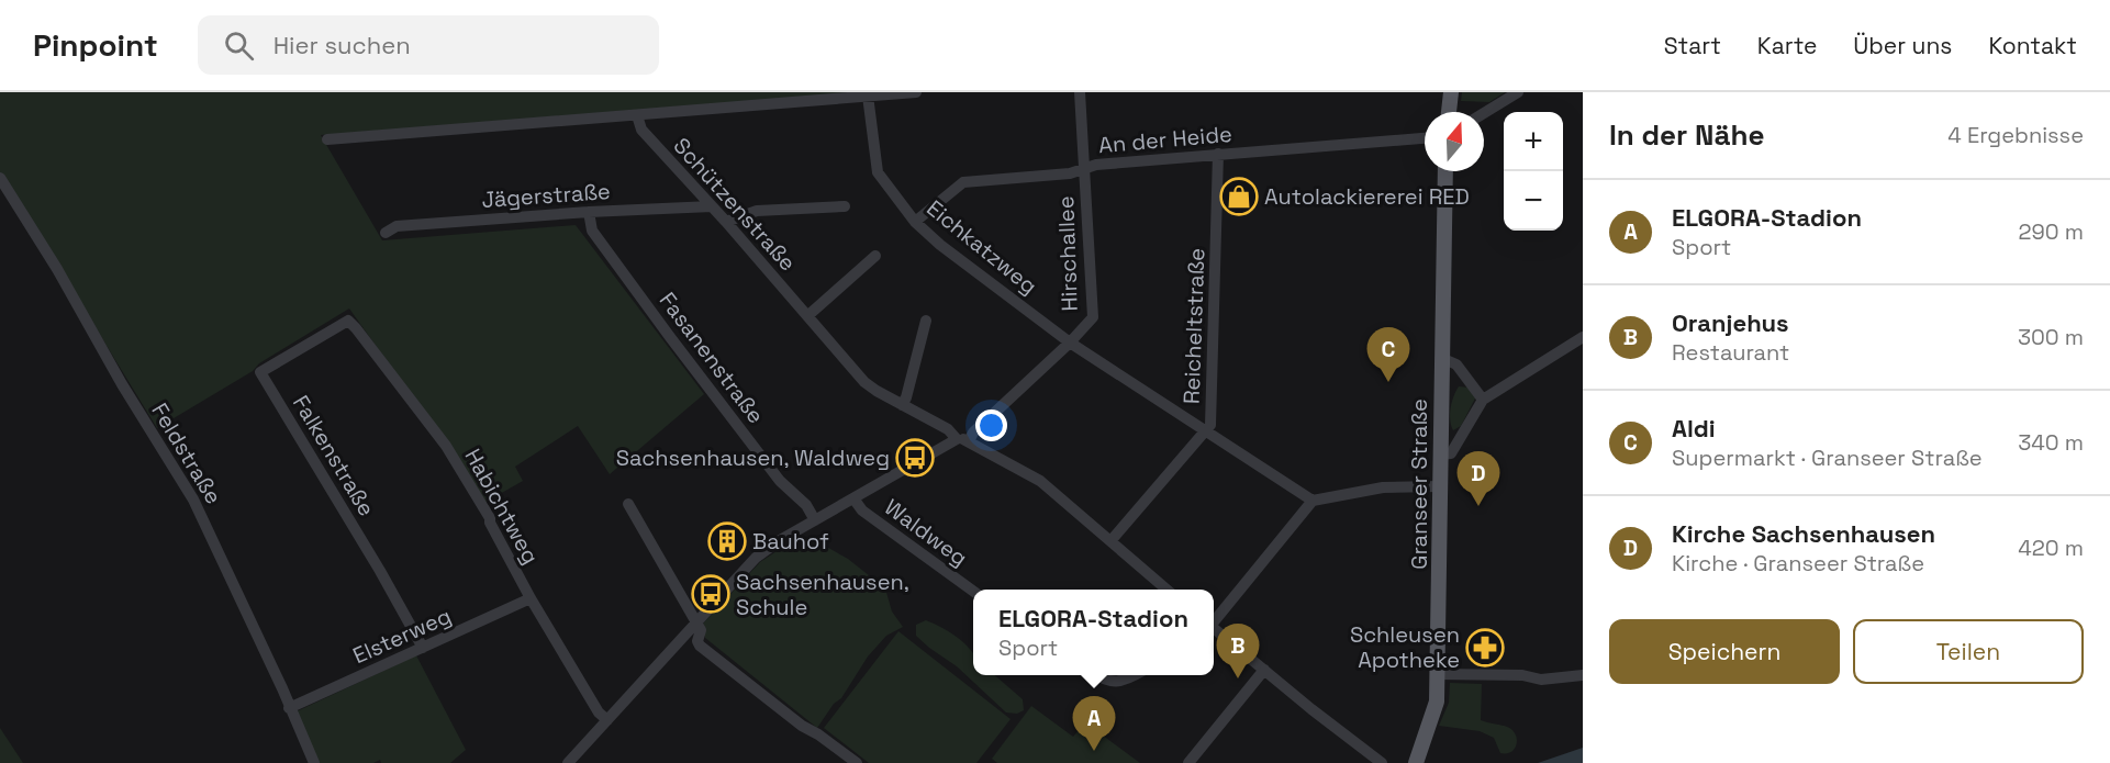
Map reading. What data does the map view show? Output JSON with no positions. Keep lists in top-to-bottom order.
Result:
{
  "streets": {
    "main road": ["Granseer Straße"],
    "street": [
      "An der Heide",
      "Jägerstraße",
      "Schützenstraße",
      "Eichkatzweg",
      "Hirschallee",
      "Reicheltstraße",
      "Fasanenstraße",
      "Feldstraße",
      "Falkenstraße",
      "Habichtweg",
      "Waldweg",
      "Elsterweg"
    ]
  },
  "crossings": [
    ["An der Heide", "Eichkatzweg"],
    ["An der Heide", "Hirschallee"],
    ["An der Heide", "Reicheltstraße"],
    ["Jägerstraße", "Schützenstraße"],
    ["Jägerstraße", "Fasanenstraße"],
    ["Schützenstraße", "Hirschallee"],
    ["Schützenstraße", "Reicheltstraße"],
    ["Eichkatzweg", "Hirschallee"],
    ["Eichkatzweg", "Reicheltstraße"],
    ["Hirschallee", "Fasanenstraße"],
    ["Hirschallee", "Habichtweg"],
    ["Hirschallee", "Waldweg"],
    ["Feldstraße", "Elsterweg"],
    ["Falkenstraße", "Habichtweg"],
    ["Falkenstraße", "Elsterweg"],
    ["Habichtweg", "Elsterweg"]
  ],
  "places": {
    "shop": ["Autolackiererei RED"],
    "bus stop": ["Sachsenhausen, Waldweg", "Sachsenhausen, Schule"],
    "building": ["Bauhof"],
    "pharmacy": ["Schleusen Apotheke"]
  },
  "north": "top",
  "page": {
    "header": "Pinpoint",
    "search": "Hier suchen",
    "nav": [
      "Start",
      "Karte",
      "Über uns",
      "Kontakt"
    ],
    "heading": ["In der Nähe", "4 Ergebnisse"],
    "map_buttons": ["+", "−"],
    "list": [
      {
        "mark": "A",
        "name": "ELGORA-Stadion",
        "note": "Sport",
        "value": "290 m"
      },
      {
        "mark": "B",
        "name": "Oranjehus",
        "note": "Restaurant",
        "value": "300 m"
      },
      {
        "mark": "C",
        "name": "Aldi",
        "note": "Supermarkt · Granseer Straße",
        "value": "340 m"
      },
      {
        "mark": "D",
        "name": "Kirche Sachsenhausen",
        "note": "Kirche · Granseer Straße",
        "value": "420 m"
      }
    ],
    "pins": [
      "C",
      "D",
      "B",
      "A"
    ],
    "popup": ["ELGORA-Stadion", "Sport"],
    "buttons": ["Speichern", "Teilen"]
  }
}
